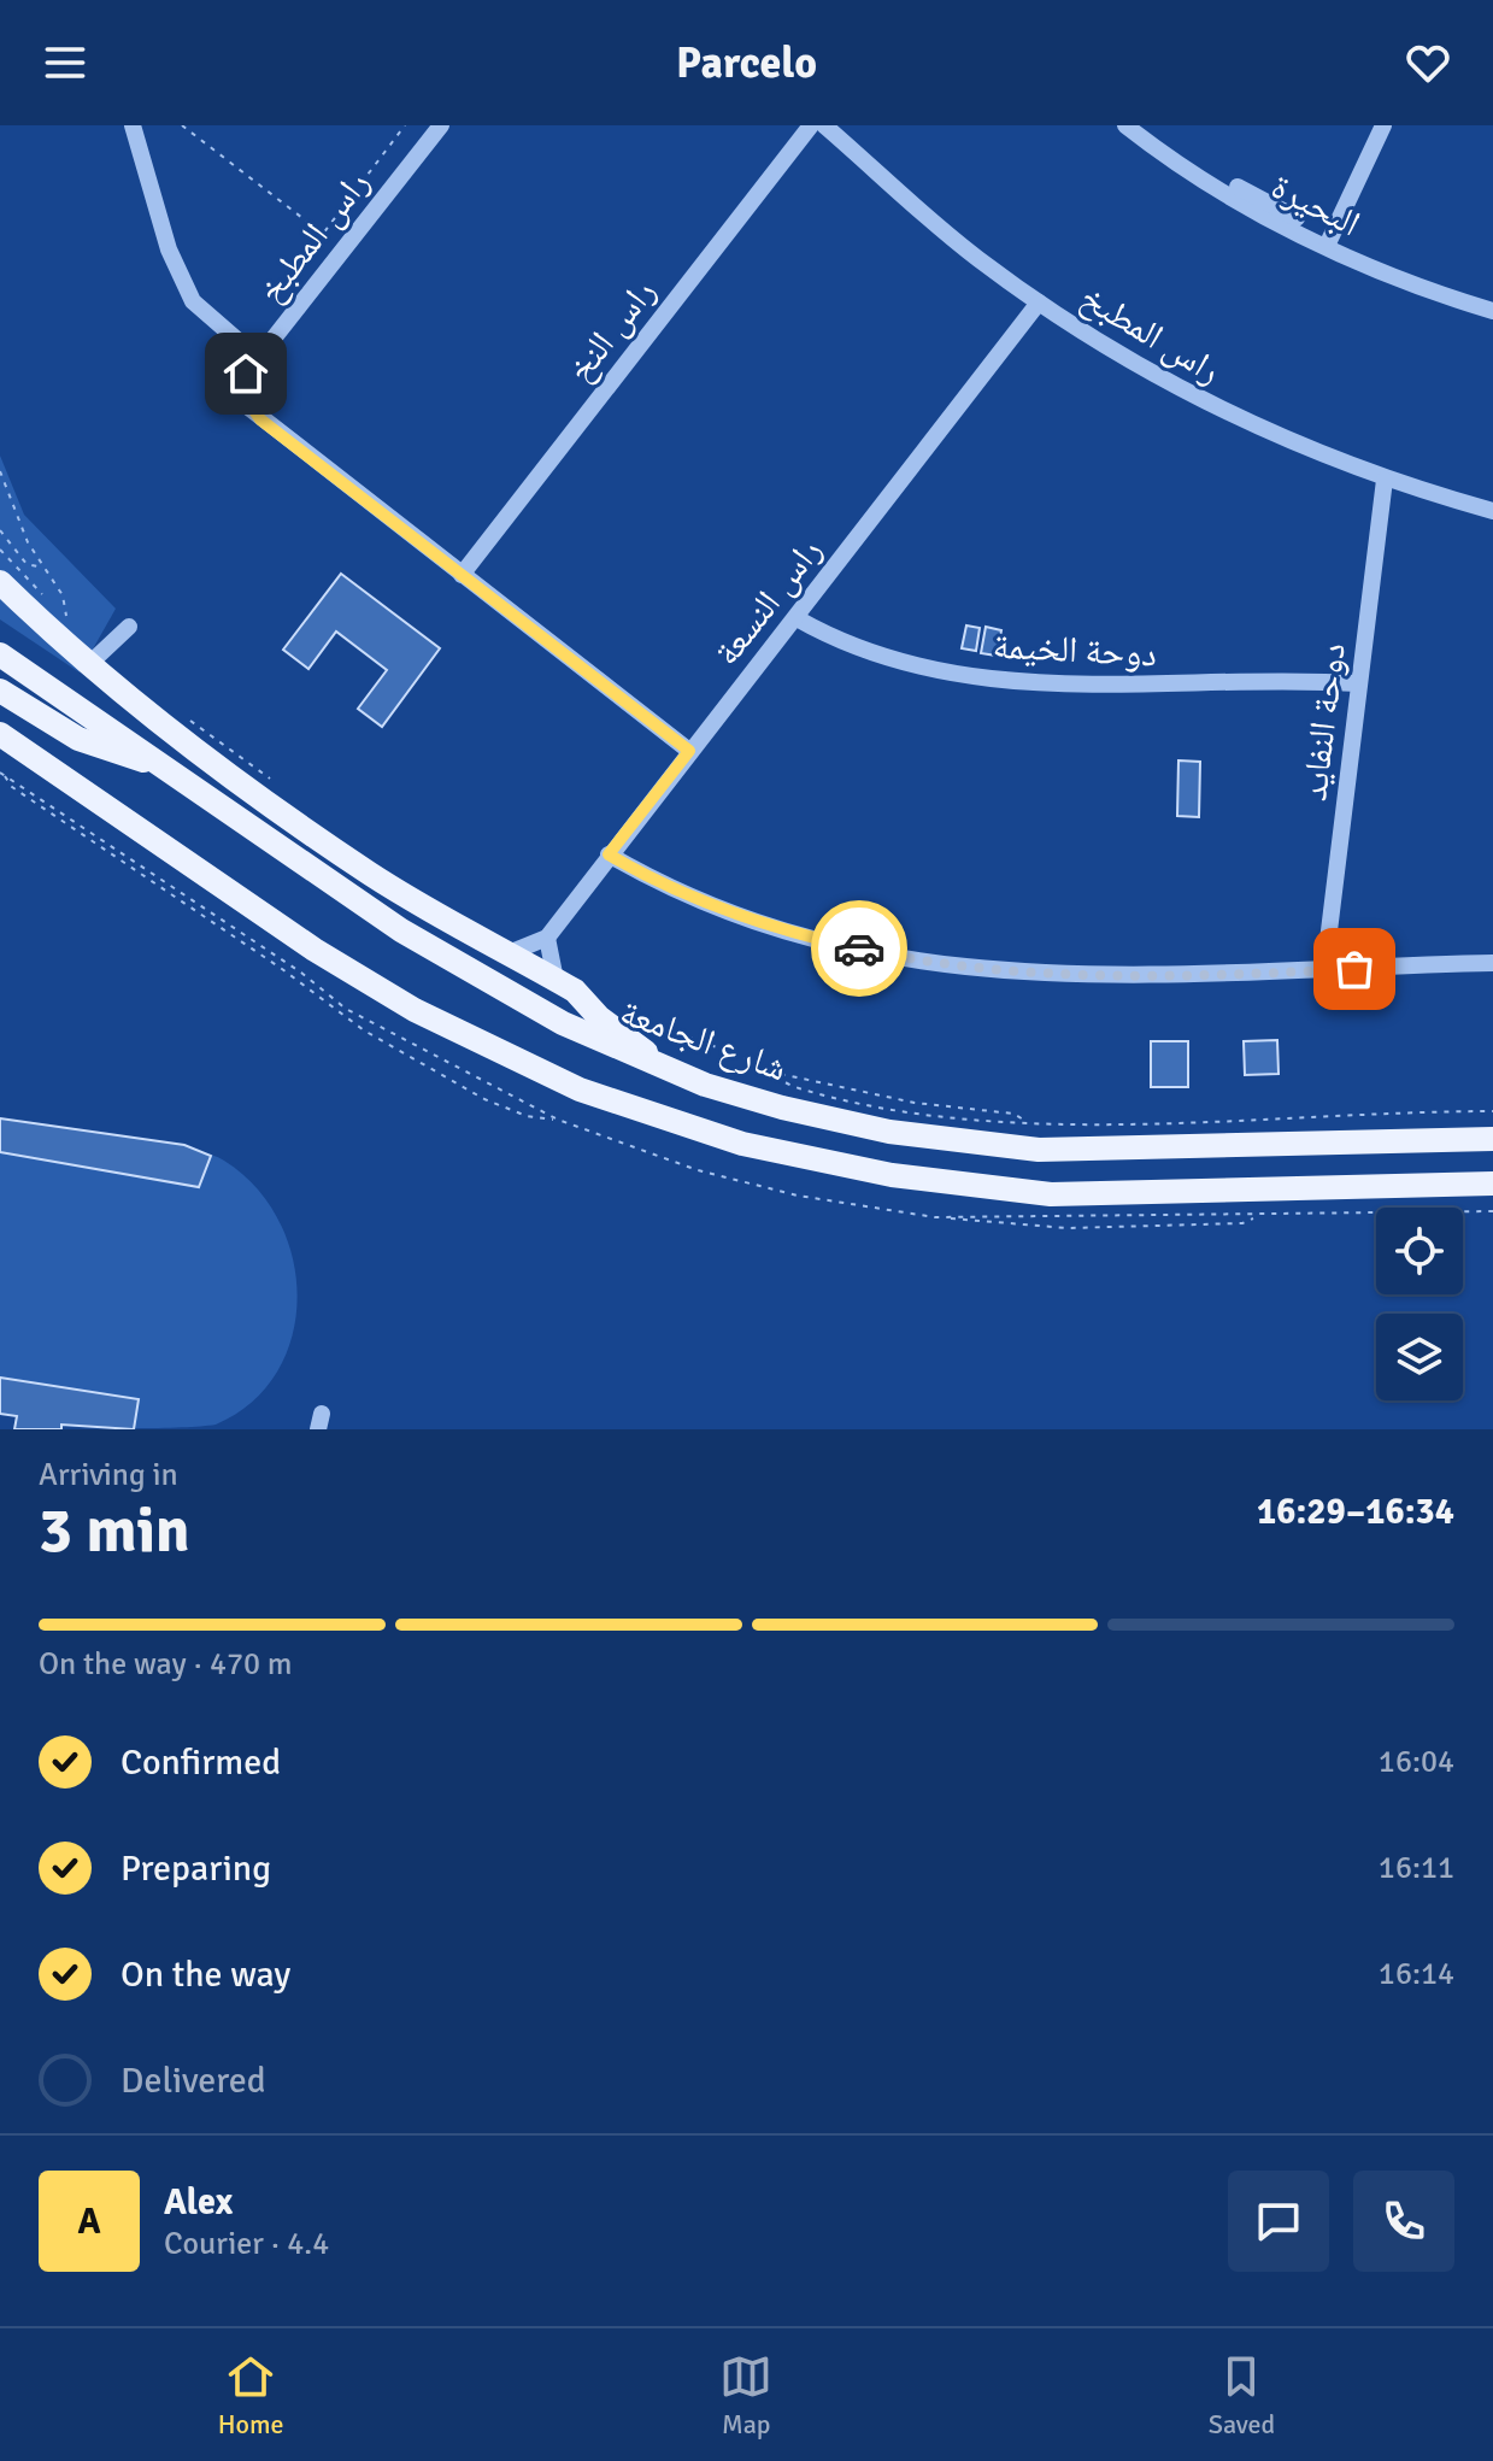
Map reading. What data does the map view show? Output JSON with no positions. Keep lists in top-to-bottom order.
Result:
{
  "streets": {
    "main road": ["شارع الجامعة"],
    "street": [
      "البحيرة",
      "راس المطبخ",
      "راس النخ",
      "راس النسعة",
      "دوحة الخيمة",
      "دوحة النفايد"
    ]
  },
  "crossings": [
    ["راس المطبخ", "راس النخ"],
    ["راس المطبخ", "راس النسعة"],
    ["راس المطبخ", "دوحة النفايد"],
    ["راس النسعة", "دوحة الخيمة"],
    ["دوحة الخيمة", "دوحة النفايد"]
  ],
  "page": {
    "header": "Parcelo",
    "heading": ["3 min", "Arriving in", "16:29–16:34"],
    "panel": ["Alex", "Courier · 4.4"],
    "bar": "On the way · 470 m",
    "list": [
      ["Confirmed", "16:04"],
      ["Preparing", "16:11"],
      ["On the way", "16:14"],
      "Delivered"
    ],
    "round": "A",
    "tabs": ["Home", "Map", "Saved"]
  }
}
